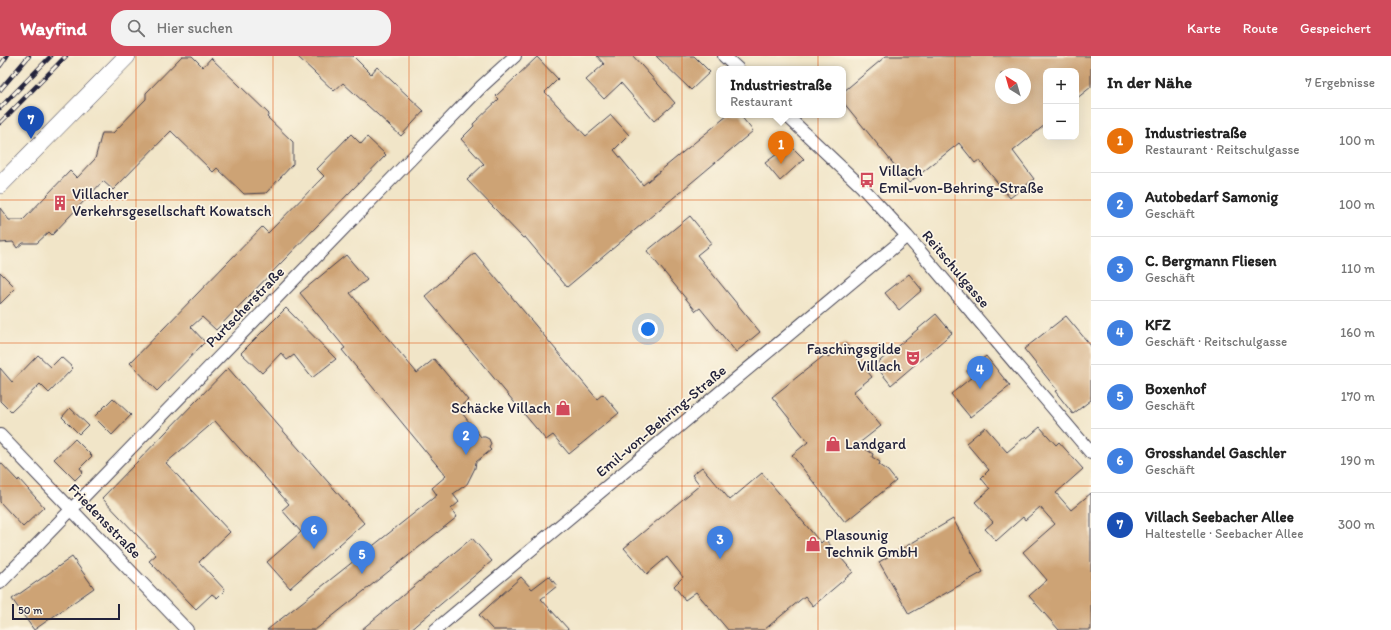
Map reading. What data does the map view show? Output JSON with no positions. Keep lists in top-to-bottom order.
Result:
{
  "streets": {
    "street": [
      "Reitschulgasse",
      "Purtscherstraße",
      "Emil-von-Behring-Straße",
      "Friedensstraße"
    ]
  },
  "crossings": [
    ["Reitschulgasse", "Emil-von-Behring-Straße"],
    ["Purtscherstraße", "Friedensstraße"]
  ],
  "places": {
    "bus stop": ["Villach Emil-von-Behring-Straße"],
    "building": ["Villacher Verkehrsgesellschaft Kowatsch"],
    "theatre": ["Faschingsgilde Villach"],
    "shop": ["Schäcke Villach", "Landgard", "Plasounig Technik GmbH"]
  },
  "scale_bar": "50 m",
  "north": "top left",
  "page": {
    "header": "Wayfind",
    "search": "Hier suchen",
    "nav": ["Karte", "Route", "Gespeichert"],
    "heading": ["In der Nähe", "7 Ergebnisse"],
    "popup": ["Industriestraße", "Restaurant"],
    "map_buttons": ["+", "−"],
    "pins": [
      "7",
      "1",
      "4",
      "2",
      "6",
      "3",
      "5"
    ],
    "list": [
      {
        "mark": "1",
        "name": "Industriestraße",
        "note": "Restaurant · Reitschulgasse",
        "value": "100 m"
      },
      {
        "mark": "2",
        "name": "Autobedarf Samonig",
        "note": "Geschäft",
        "value": "100 m"
      },
      {
        "mark": "3",
        "name": "C. Bergmann Fliesen",
        "note": "Geschäft",
        "value": "110 m"
      },
      {
        "mark": "4",
        "name": "KFZ",
        "note": "Geschäft · Reitschulgasse",
        "value": "160 m"
      },
      {
        "mark": "5",
        "name": "Boxenhof",
        "note": "Geschäft",
        "value": "170 m"
      },
      {
        "mark": "6",
        "name": "Grosshandel Gaschler",
        "note": "Geschäft",
        "value": "190 m"
      },
      {
        "mark": "7",
        "name": "Villach Seebacher Allee",
        "note": "Haltestelle · Seebacher Allee",
        "value": "300 m"
      }
    ],
    "scale": "50 m"
  }
}
